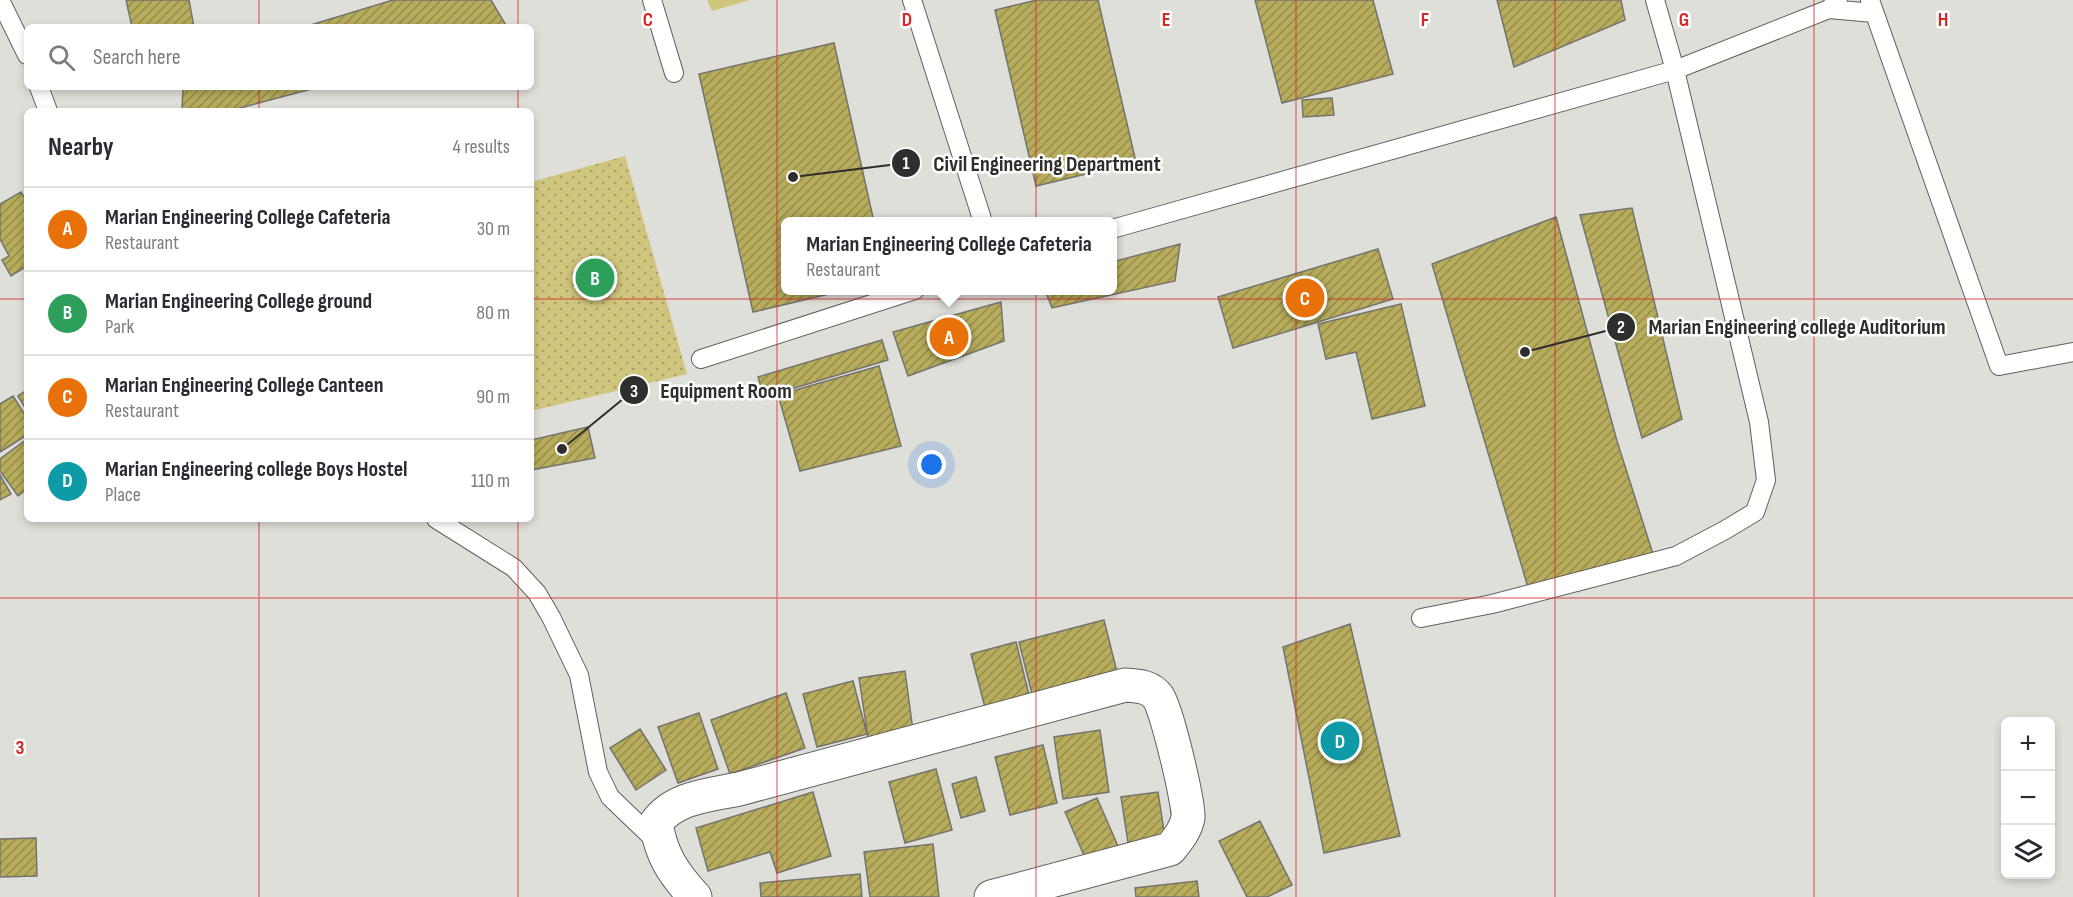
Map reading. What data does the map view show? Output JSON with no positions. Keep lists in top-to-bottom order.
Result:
{
  "places": ["Civil Engineering Department", "Marian Engineering college Auditorium", "Equipment Room"],
  "page": {
    "search": "Search here",
    "heading": ["Nearby", "4 results"],
    "list": [
      {
        "mark": "A",
        "name": "Marian Engineering College Cafeteria",
        "note": "Restaurant",
        "value": "30 m"
      },
      {
        "mark": "B",
        "name": "Marian Engineering College ground",
        "note": "Park",
        "value": "80 m"
      },
      {
        "mark": "C",
        "name": "Marian Engineering College Canteen",
        "note": "Restaurant",
        "value": "90 m"
      },
      {
        "mark": "D",
        "name": "Marian Engineering college Boys Hostel",
        "note": "Place",
        "value": "110 m"
      }
    ],
    "popup": ["Marian Engineering College Cafeteria", "Restaurant"],
    "pins": [
      "B",
      "C",
      "A",
      "D"
    ],
    "map_buttons": ["+", "−"]
  },
  "grid": {
    "columns": [
      "C",
      "D",
      "E",
      "F",
      "G",
      "H"
    ],
    "rows": ["3"]
  }
}
